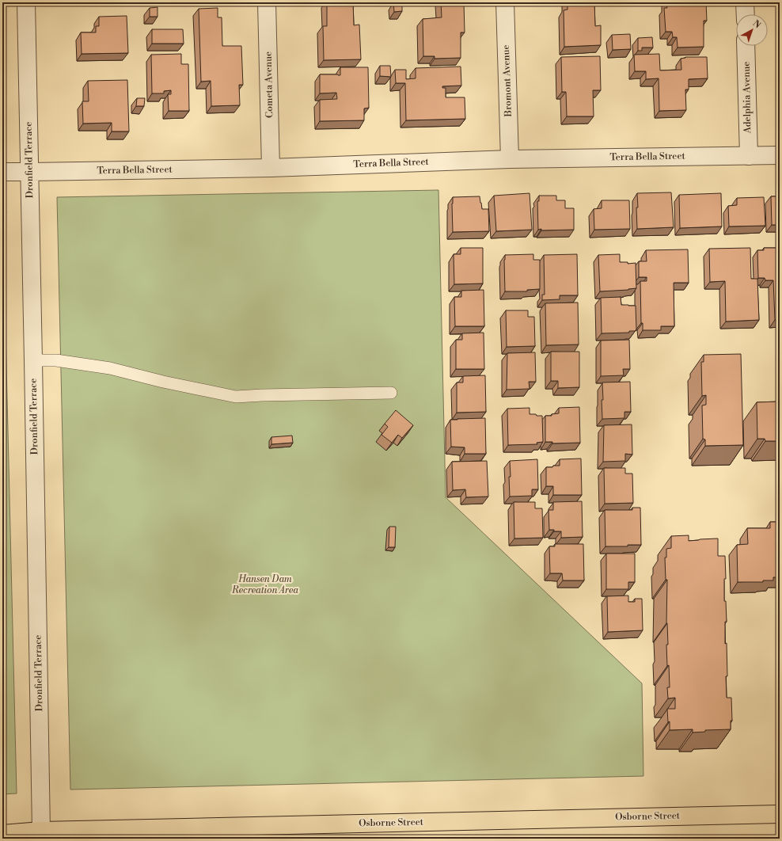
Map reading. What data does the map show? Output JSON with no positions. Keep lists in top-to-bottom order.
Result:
{
  "streets": {
    "main road": ["Osborne Street"],
    "street": [
      "Bromont Avenue",
      "Cometa Avenue",
      "Adelphia Avenue",
      "Terra Bella Street",
      "Dronfield Terrace"
    ]
  },
  "crossings": [
    ["Bromont Avenue", "Terra Bella Street"],
    ["Cometa Avenue", "Terra Bella Street"],
    ["Adelphia Avenue", "Terra Bella Street"],
    ["Terra Bella Street", "Dronfield Terrace"],
    ["Dronfield Terrace", "Osborne Street"]
  ],
  "parks": ["Hansen Dam Recreation Area"],
  "north": "top right"
}
